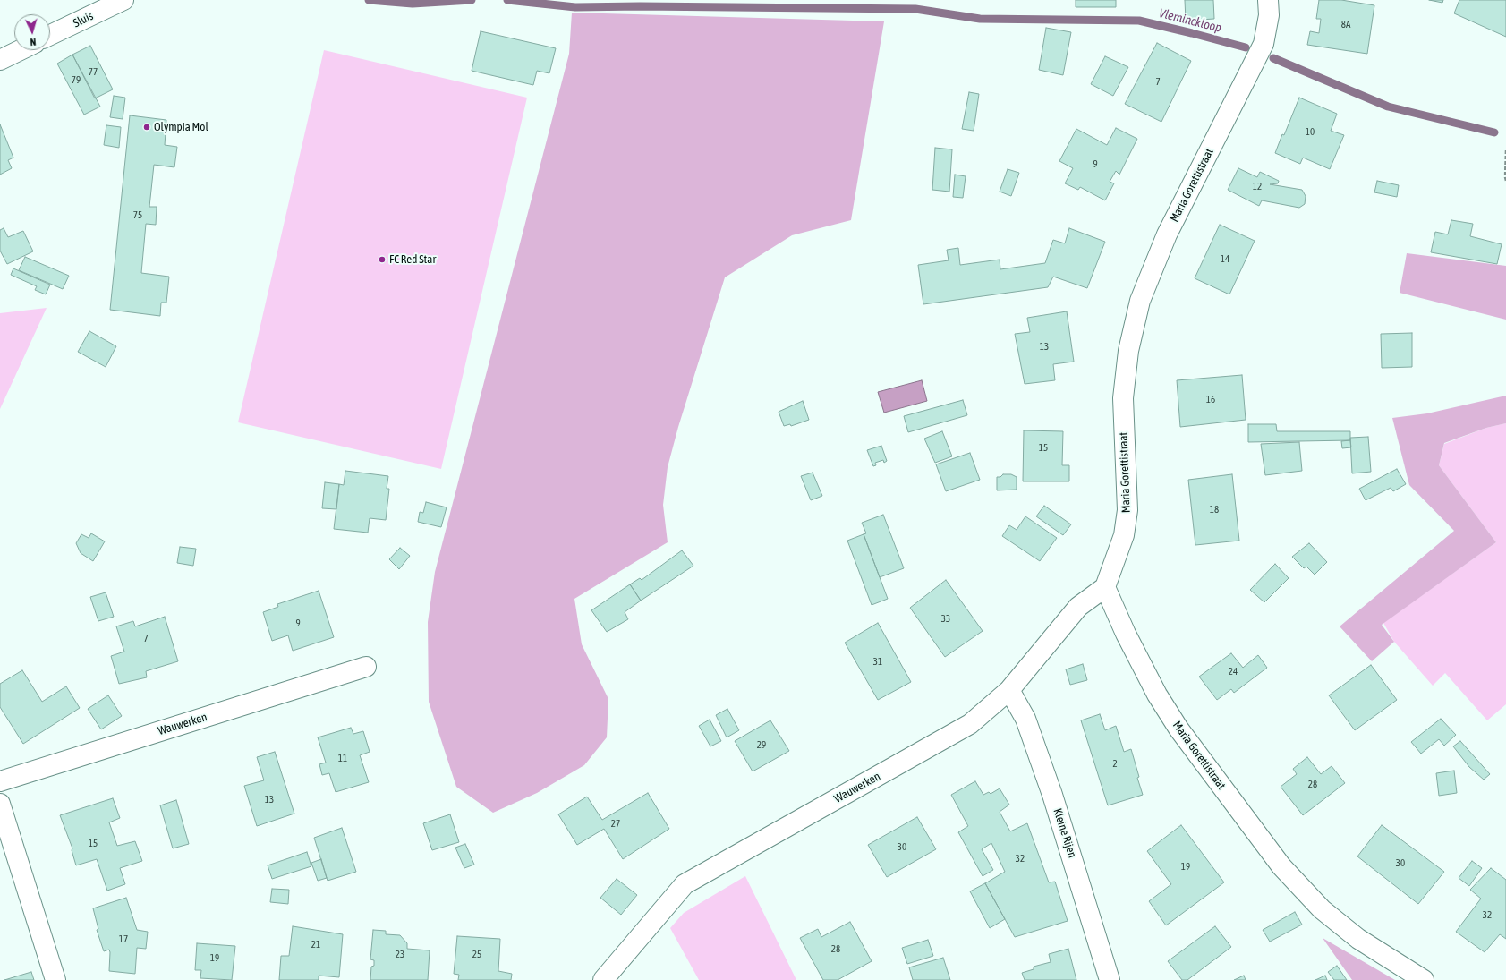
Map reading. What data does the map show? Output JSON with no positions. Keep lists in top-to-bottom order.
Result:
{
  "streets": {
    "street": [
      "Sluis",
      "Maria Gorettistraat",
      "Wauwerken",
      "Kleine Rijen"
    ]
  },
  "crossings": [
    ["Maria Gorettistraat", "Wauwerken"],
    ["Wauwerken", "Kleine Rijen"]
  ],
  "water": ["Vleminckloop"],
  "places": ["Olympia Mol", "FC Red Star"],
  "house_numbers": [
    "8A",
    "77",
    "79",
    "7",
    "10",
    "9",
    "12",
    "75",
    "14",
    "13",
    "16",
    "15",
    "18",
    "33",
    "9",
    "7",
    "31",
    "24",
    "29",
    "11",
    "2",
    "28",
    "13",
    "27",
    "15",
    "30",
    "32",
    "30",
    "19",
    "32",
    "17",
    "21",
    "28",
    "23",
    "25",
    "19"
  ],
  "north": "bottom"
}
